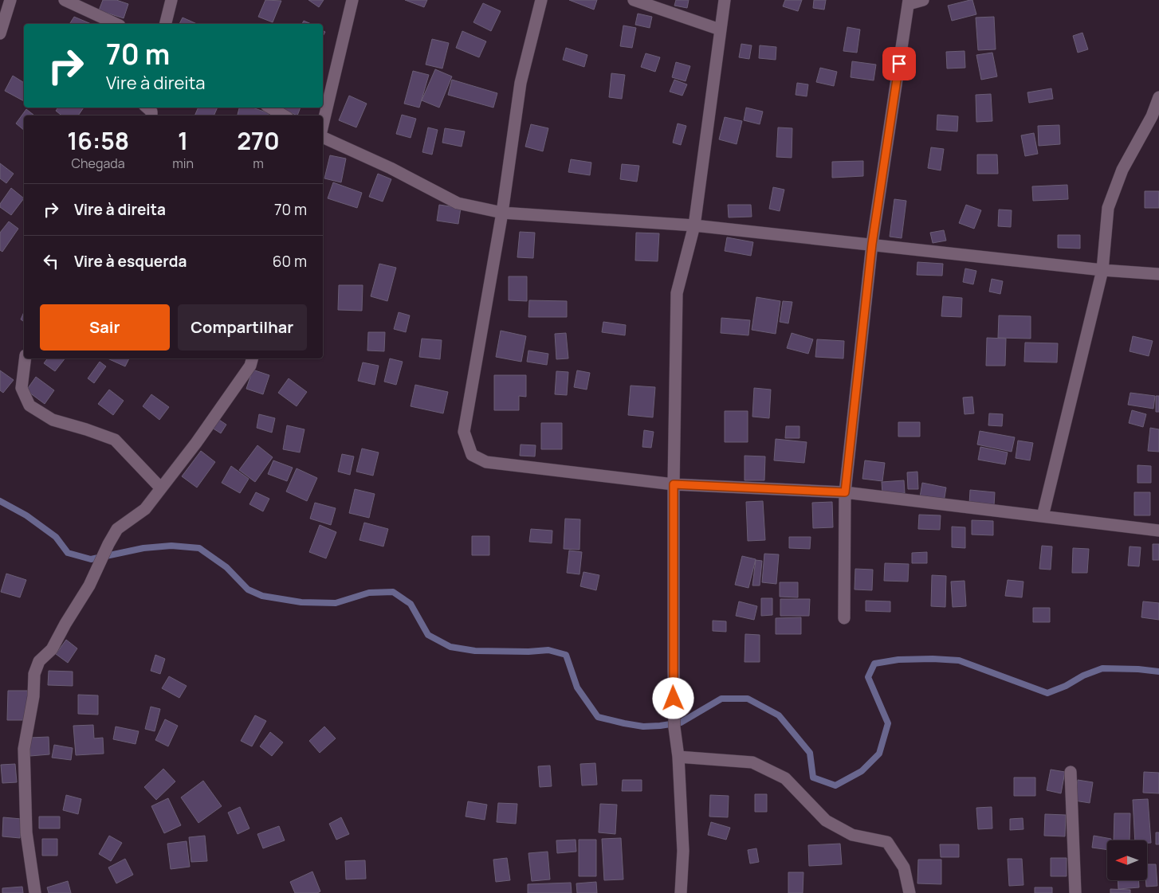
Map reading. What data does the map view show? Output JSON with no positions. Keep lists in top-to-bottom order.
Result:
{
  "north": "left",
  "page": {
    "turn": ["70 m", "Vire à direita"],
    "eta": [
      "16:58",
      "Chegada",
      "1",
      "min",
      "270",
      "m"
    ],
    "list": [
      {
        "name": "Vire à direita",
        "value": "70 m"
      },
      {
        "name": "Vire à esquerda",
        "value": "60 m"
      }
    ],
    "buttons": ["Sair", "Compartilhar"]
  }
}
